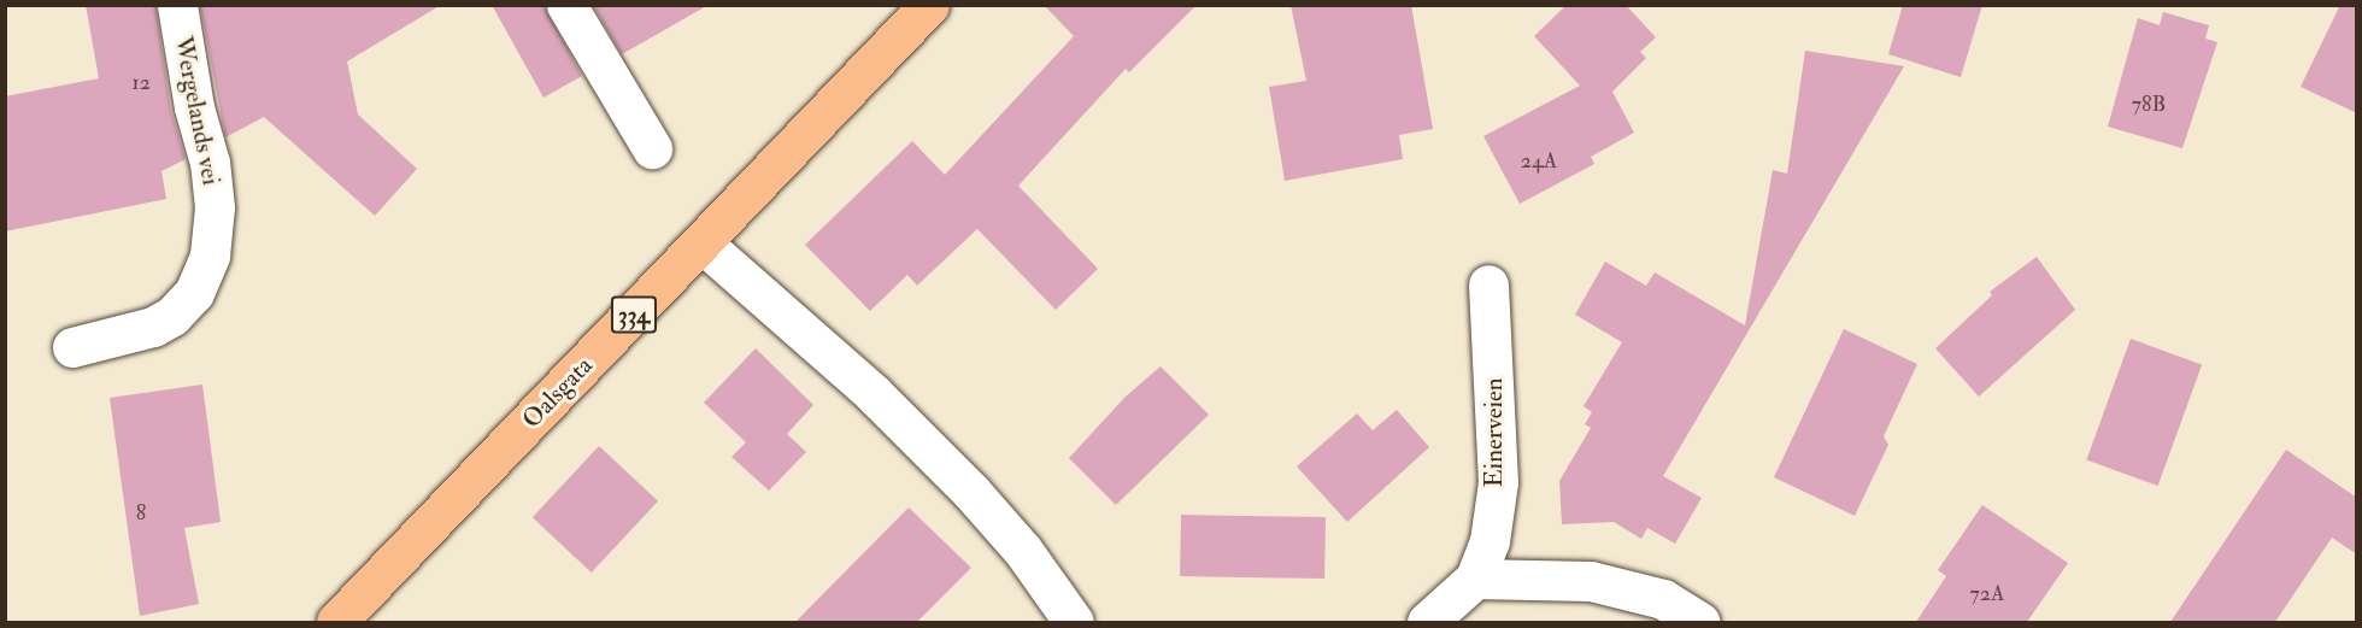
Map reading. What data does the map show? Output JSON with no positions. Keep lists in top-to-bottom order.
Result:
{
  "streets": {
    "main road": ["334", "Oalsgata"],
    "street": ["Wergelands vei", "Einerveien"]
  },
  "house_numbers": [
    "12",
    "78B",
    "24A",
    "8",
    "72A"
  ]
}
